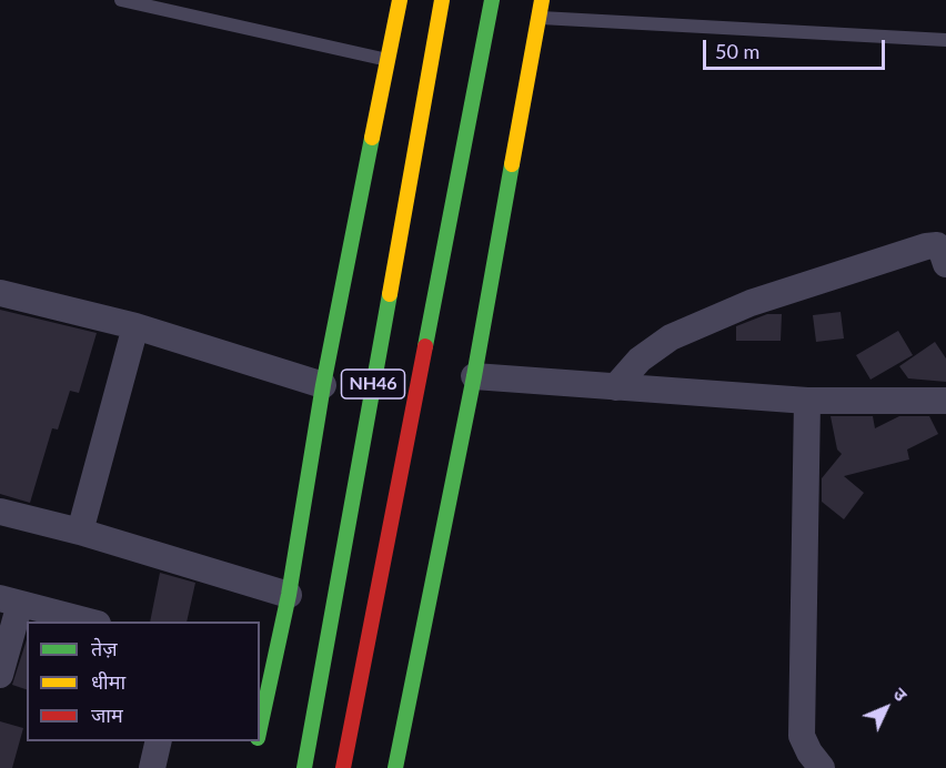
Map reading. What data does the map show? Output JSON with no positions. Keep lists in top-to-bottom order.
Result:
{
  "streets": {
    "main road": ["NH46"]
  },
  "legend": ["तेज़", "धीमा", "जाम"],
  "scale_bar": "50 m",
  "north": "top right"
}
